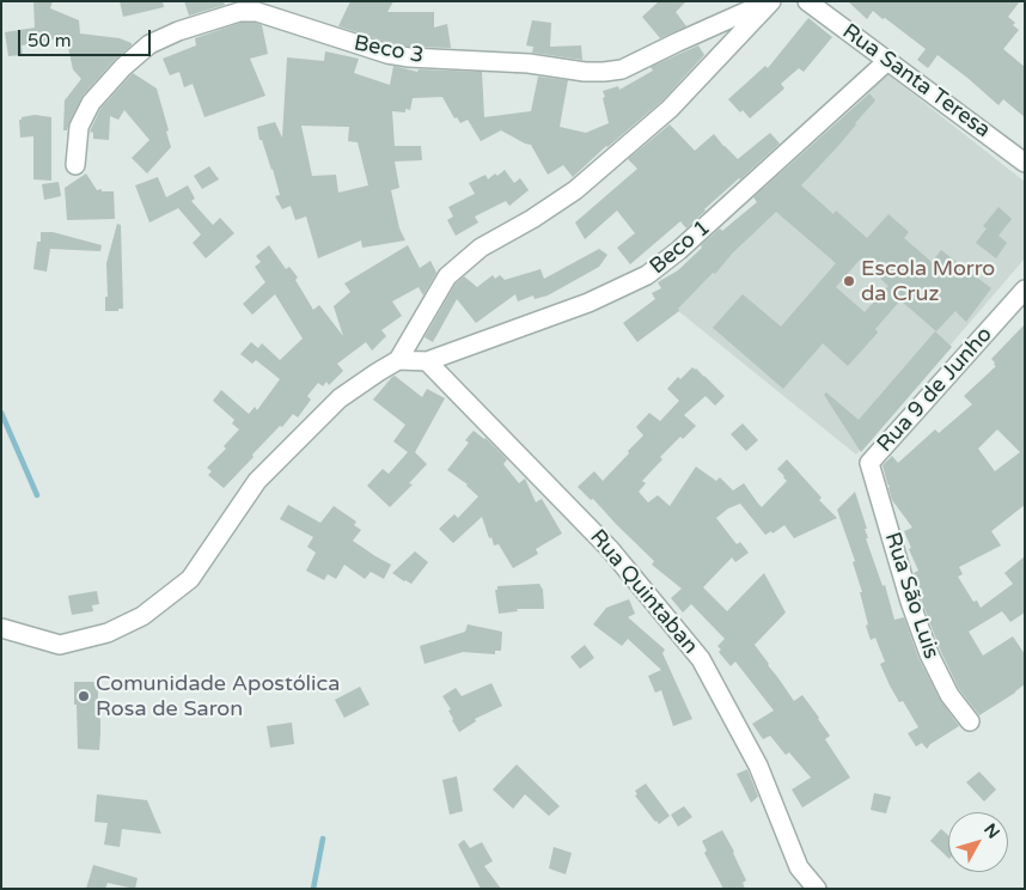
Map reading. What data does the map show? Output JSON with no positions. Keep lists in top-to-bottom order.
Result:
{
  "streets": {
    "street": [
      "Beco 3",
      "Rua Santa Teresa",
      "Beco 1",
      "Rua 9 de Junho",
      "Rua Quintaban",
      "Rua São Luis"
    ]
  },
  "crossings": [
    ["Rua Santa Teresa", "Beco 1"],
    ["Beco 1", "Rua Quintaban"],
    ["Rua 9 de Junho", "Rua São Luis"]
  ],
  "places": ["Escola Morro da Cruz", "Comunidade Apostólica Rosa de Saron"],
  "scale_bar": "50 m",
  "north": "top right"
}
